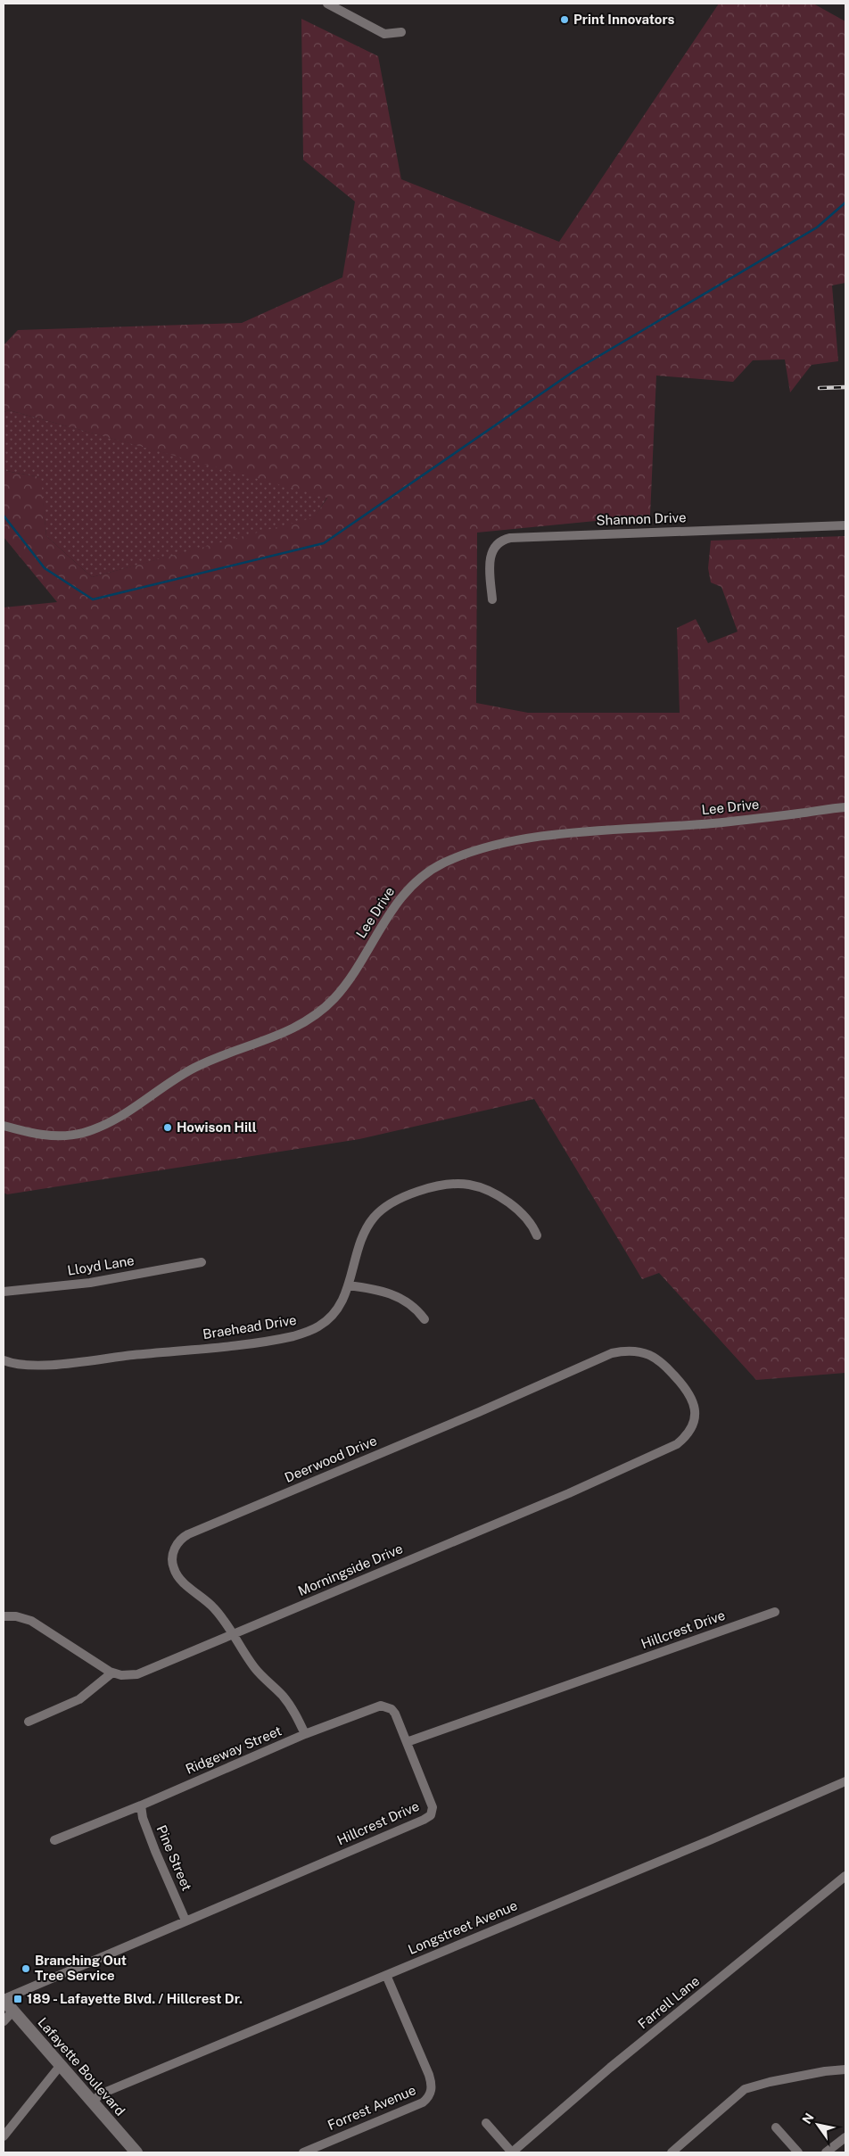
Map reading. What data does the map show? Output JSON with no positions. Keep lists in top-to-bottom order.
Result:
{
  "streets": {
    "main road": ["Lafayette Boulevard"],
    "street": [
      "Shannon Drive",
      "Lee Drive",
      "Lloyd Lane",
      "Braehead Drive",
      "Deerwood Drive",
      "Morningside Drive",
      "Hillcrest Drive",
      "Ridgeway Street",
      "Pine Street",
      "Longstreet Avenue",
      "Farrell Lane",
      "Forrest Avenue"
    ]
  },
  "crossings": [
    ["Deerwood Drive", "Morningside Drive"],
    ["Deerwood Drive", "Ridgeway Street"],
    ["Hillcrest Drive", "Ridgeway Street"],
    ["Hillcrest Drive", "Pine Street"],
    ["Hillcrest Drive", "Lafayette Boulevard"],
    ["Ridgeway Street", "Pine Street"],
    ["Longstreet Avenue", "Lafayette Boulevard"],
    ["Longstreet Avenue", "Forrest Avenue"]
  ],
  "places": {
    "other": ["Print Innovators", "Howison Hill", "Branching Out Tree Service"],
    "transit": ["189 - Lafayette Blvd. / Hillcrest Dr."]
  },
  "north": "top left"
}
